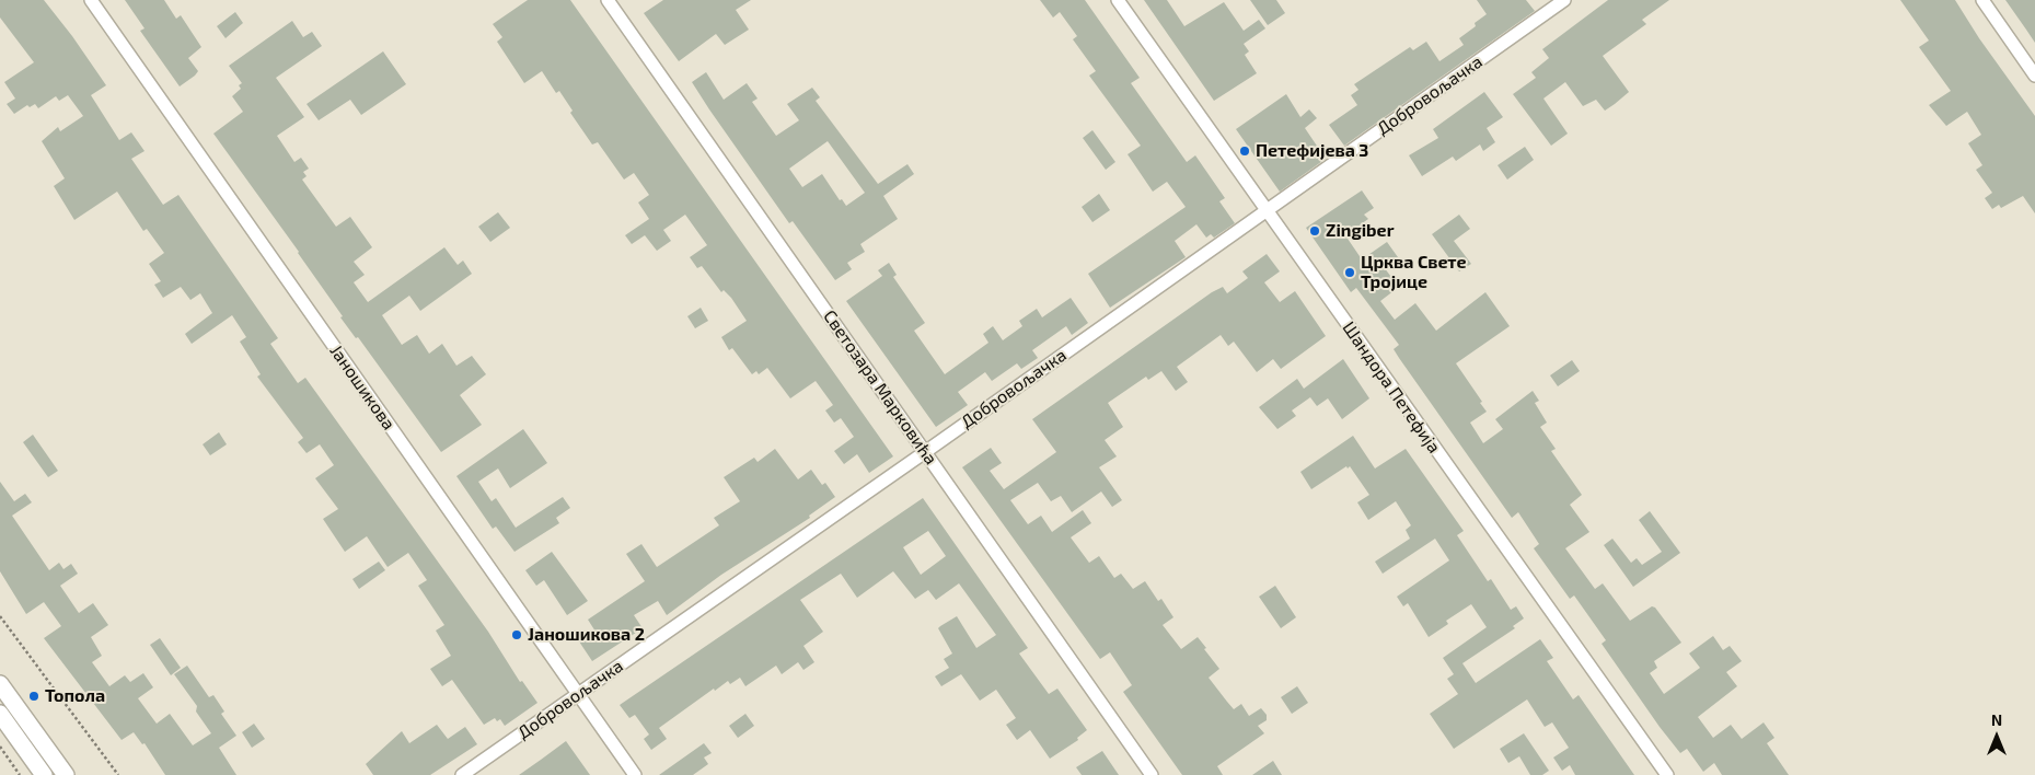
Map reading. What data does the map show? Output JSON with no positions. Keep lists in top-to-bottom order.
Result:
{
  "streets": {
    "street": [
      "Добровољачка",
      "Јаношикова",
      "Светозара Марковића",
      "Шандора Петефија"
    ]
  },
  "crossings": [
    ["Добровољачка", "Јаношикова"],
    ["Добровољачка", "Светозара Марковића"],
    ["Добровољачка", "Шандора Петефија"]
  ],
  "places": [
    "Петефијева 3",
    "Zingiber",
    "Црква Свете Тројице",
    "Јаношикова 2",
    "Топола"
  ],
  "north": "top"
}
